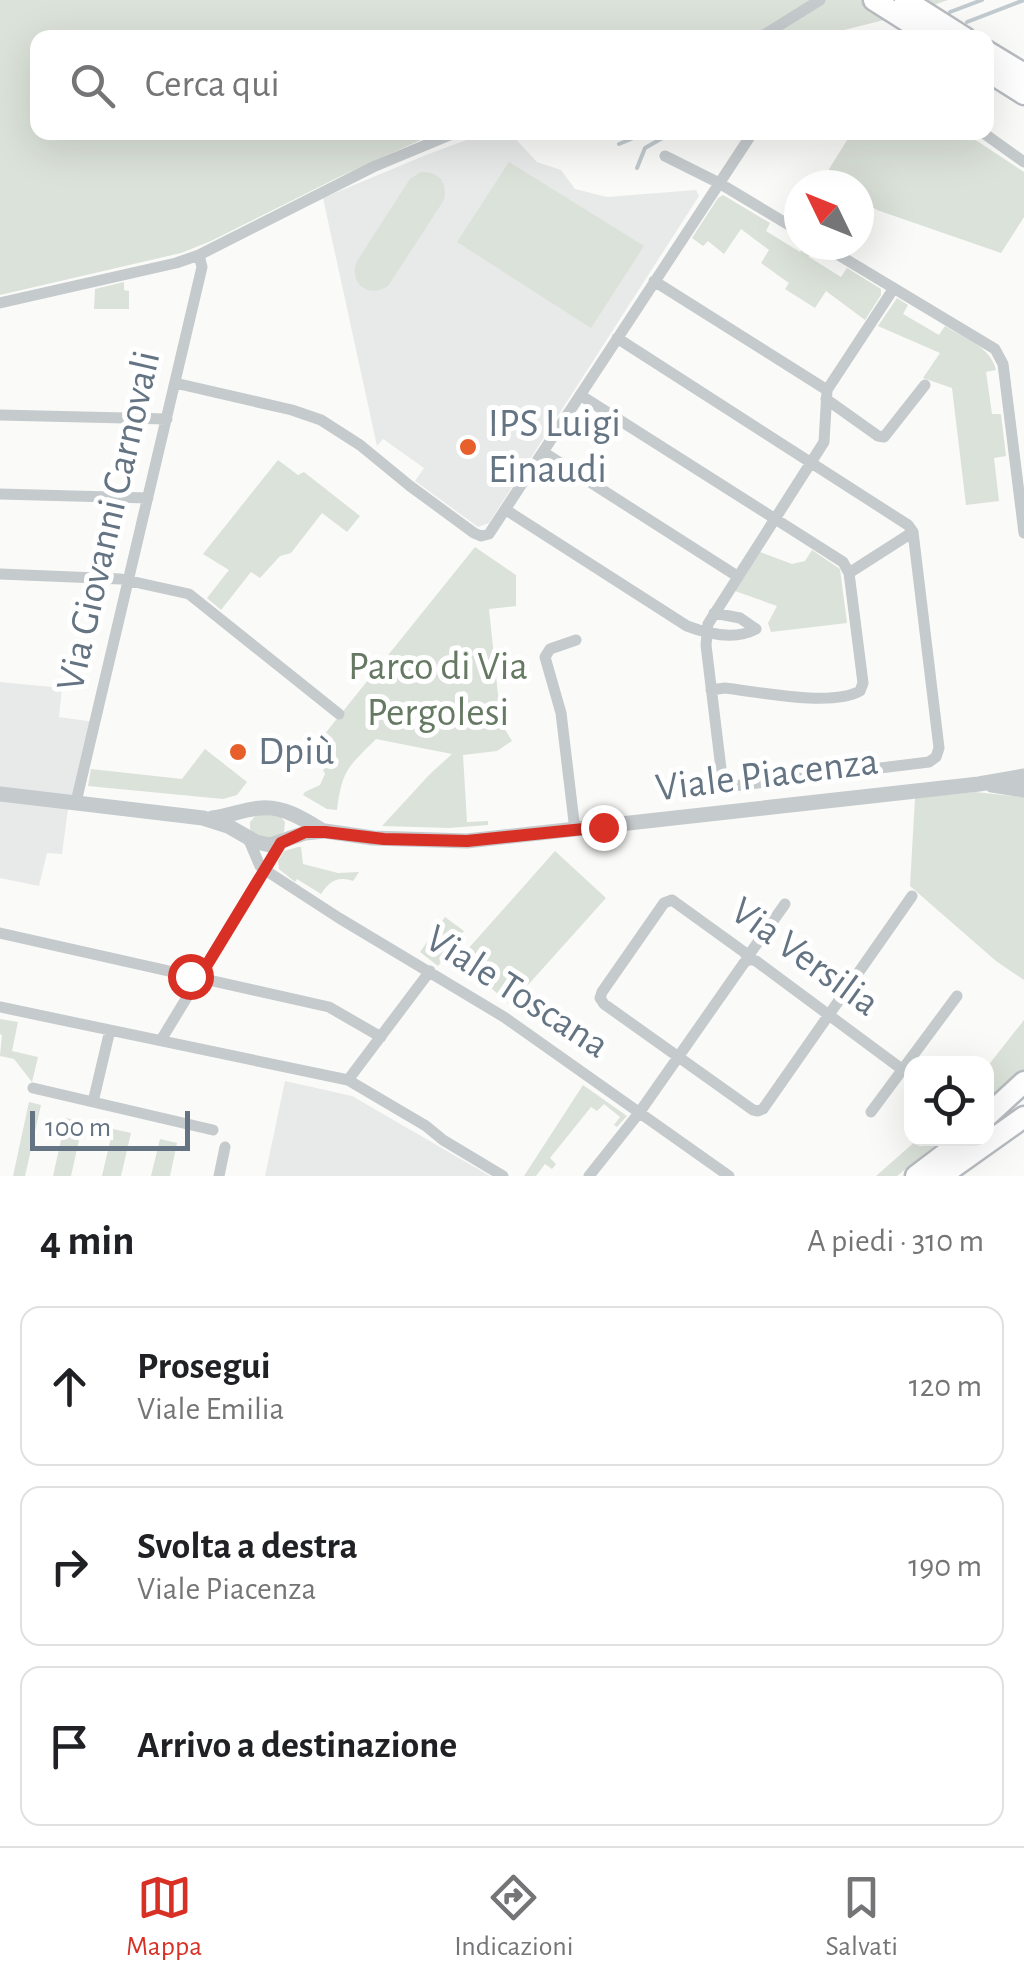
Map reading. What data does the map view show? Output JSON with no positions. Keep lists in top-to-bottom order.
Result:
{
  "streets": {
    "street": [
      "Via Giovanni Carnovali",
      "Viale Piacenza",
      "Via Versilia",
      "Viale Toscana"
    ]
  },
  "parks": ["Parco di Via Pergolesi"],
  "places": ["IPS Luigi Einaudi", "Dpiù"],
  "scale_bar": "100 m",
  "north": "top left",
  "page": {
    "search": "Cerca qui",
    "scale": "100 m",
    "heading": ["4 min", "A piedi · 310 m"],
    "list": [
      ["Prosegui", "Viale Emilia", "120 m"],
      ["Svolta a destra", "Viale Piacenza", "190 m"],
      "Arrivo a destinazione"
    ],
    "nav": ["Mappa", "Indicazioni", "Salvati"]
  }
}
